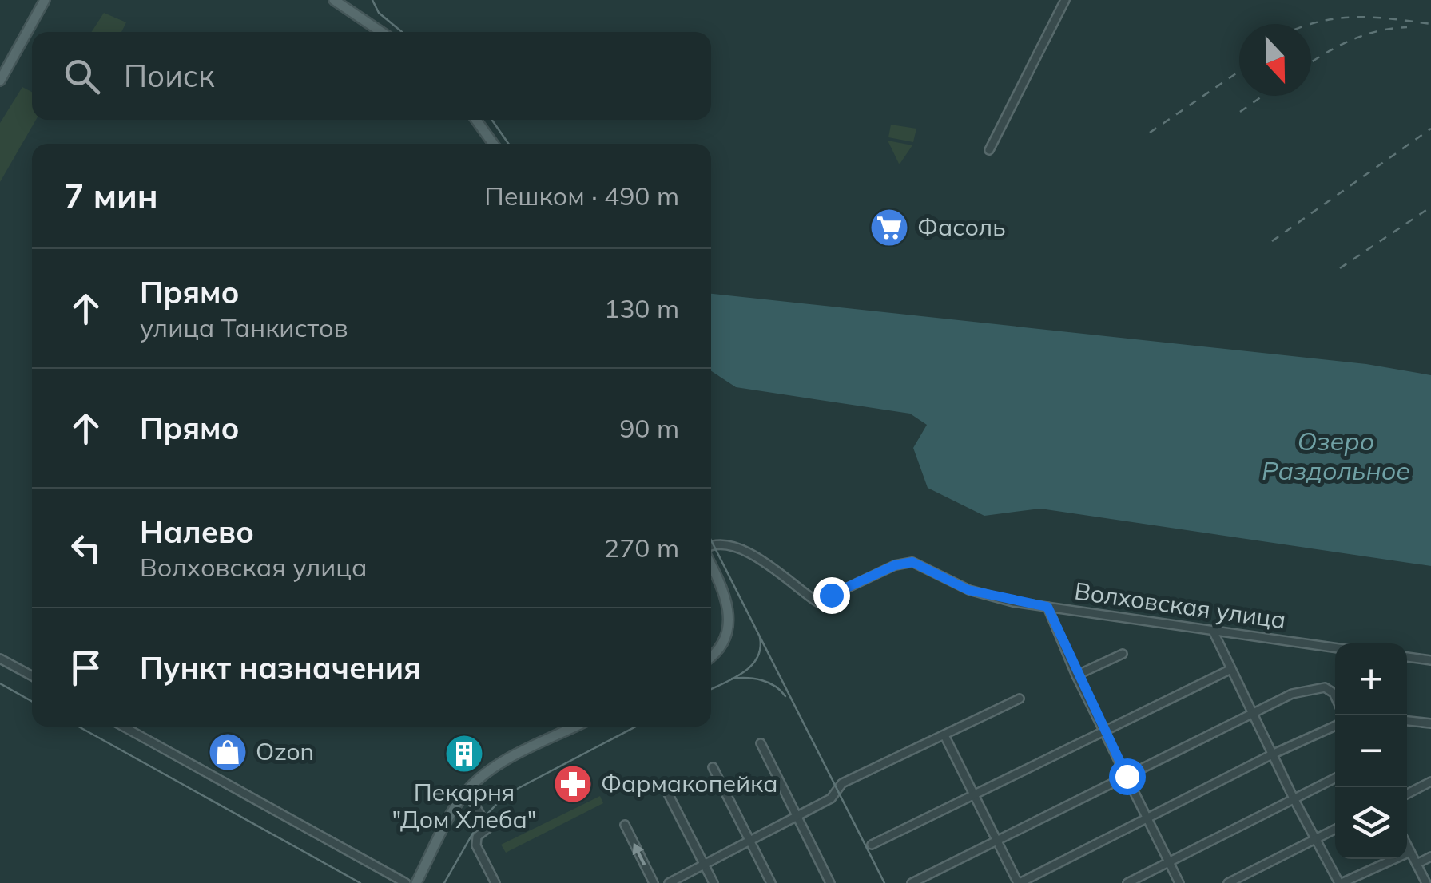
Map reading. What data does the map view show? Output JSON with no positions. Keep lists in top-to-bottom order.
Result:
{
  "streets": {
    "street": ["Волховская улица"]
  },
  "water": ["Озеро Раздольное"],
  "places": {
    "supermarket": ["Фасоль"],
    "shop": ["Ozon"],
    "building": ["Пекарня \"Дом Хлеба\""],
    "pharmacy": ["Фармакопейка"]
  },
  "north": "bottom",
  "page": {
    "search": "Поиск",
    "heading": ["7 мин", "Пешком · 490 m"],
    "list": [
      ["Прямо", "улица Танкистов", "130 m"],
      ["Прямо", "90 m"],
      ["Налево", "Волховская улица", "270 m"],
      "Пункт назначения"
    ],
    "map_buttons": ["+", "−"]
  }
}
